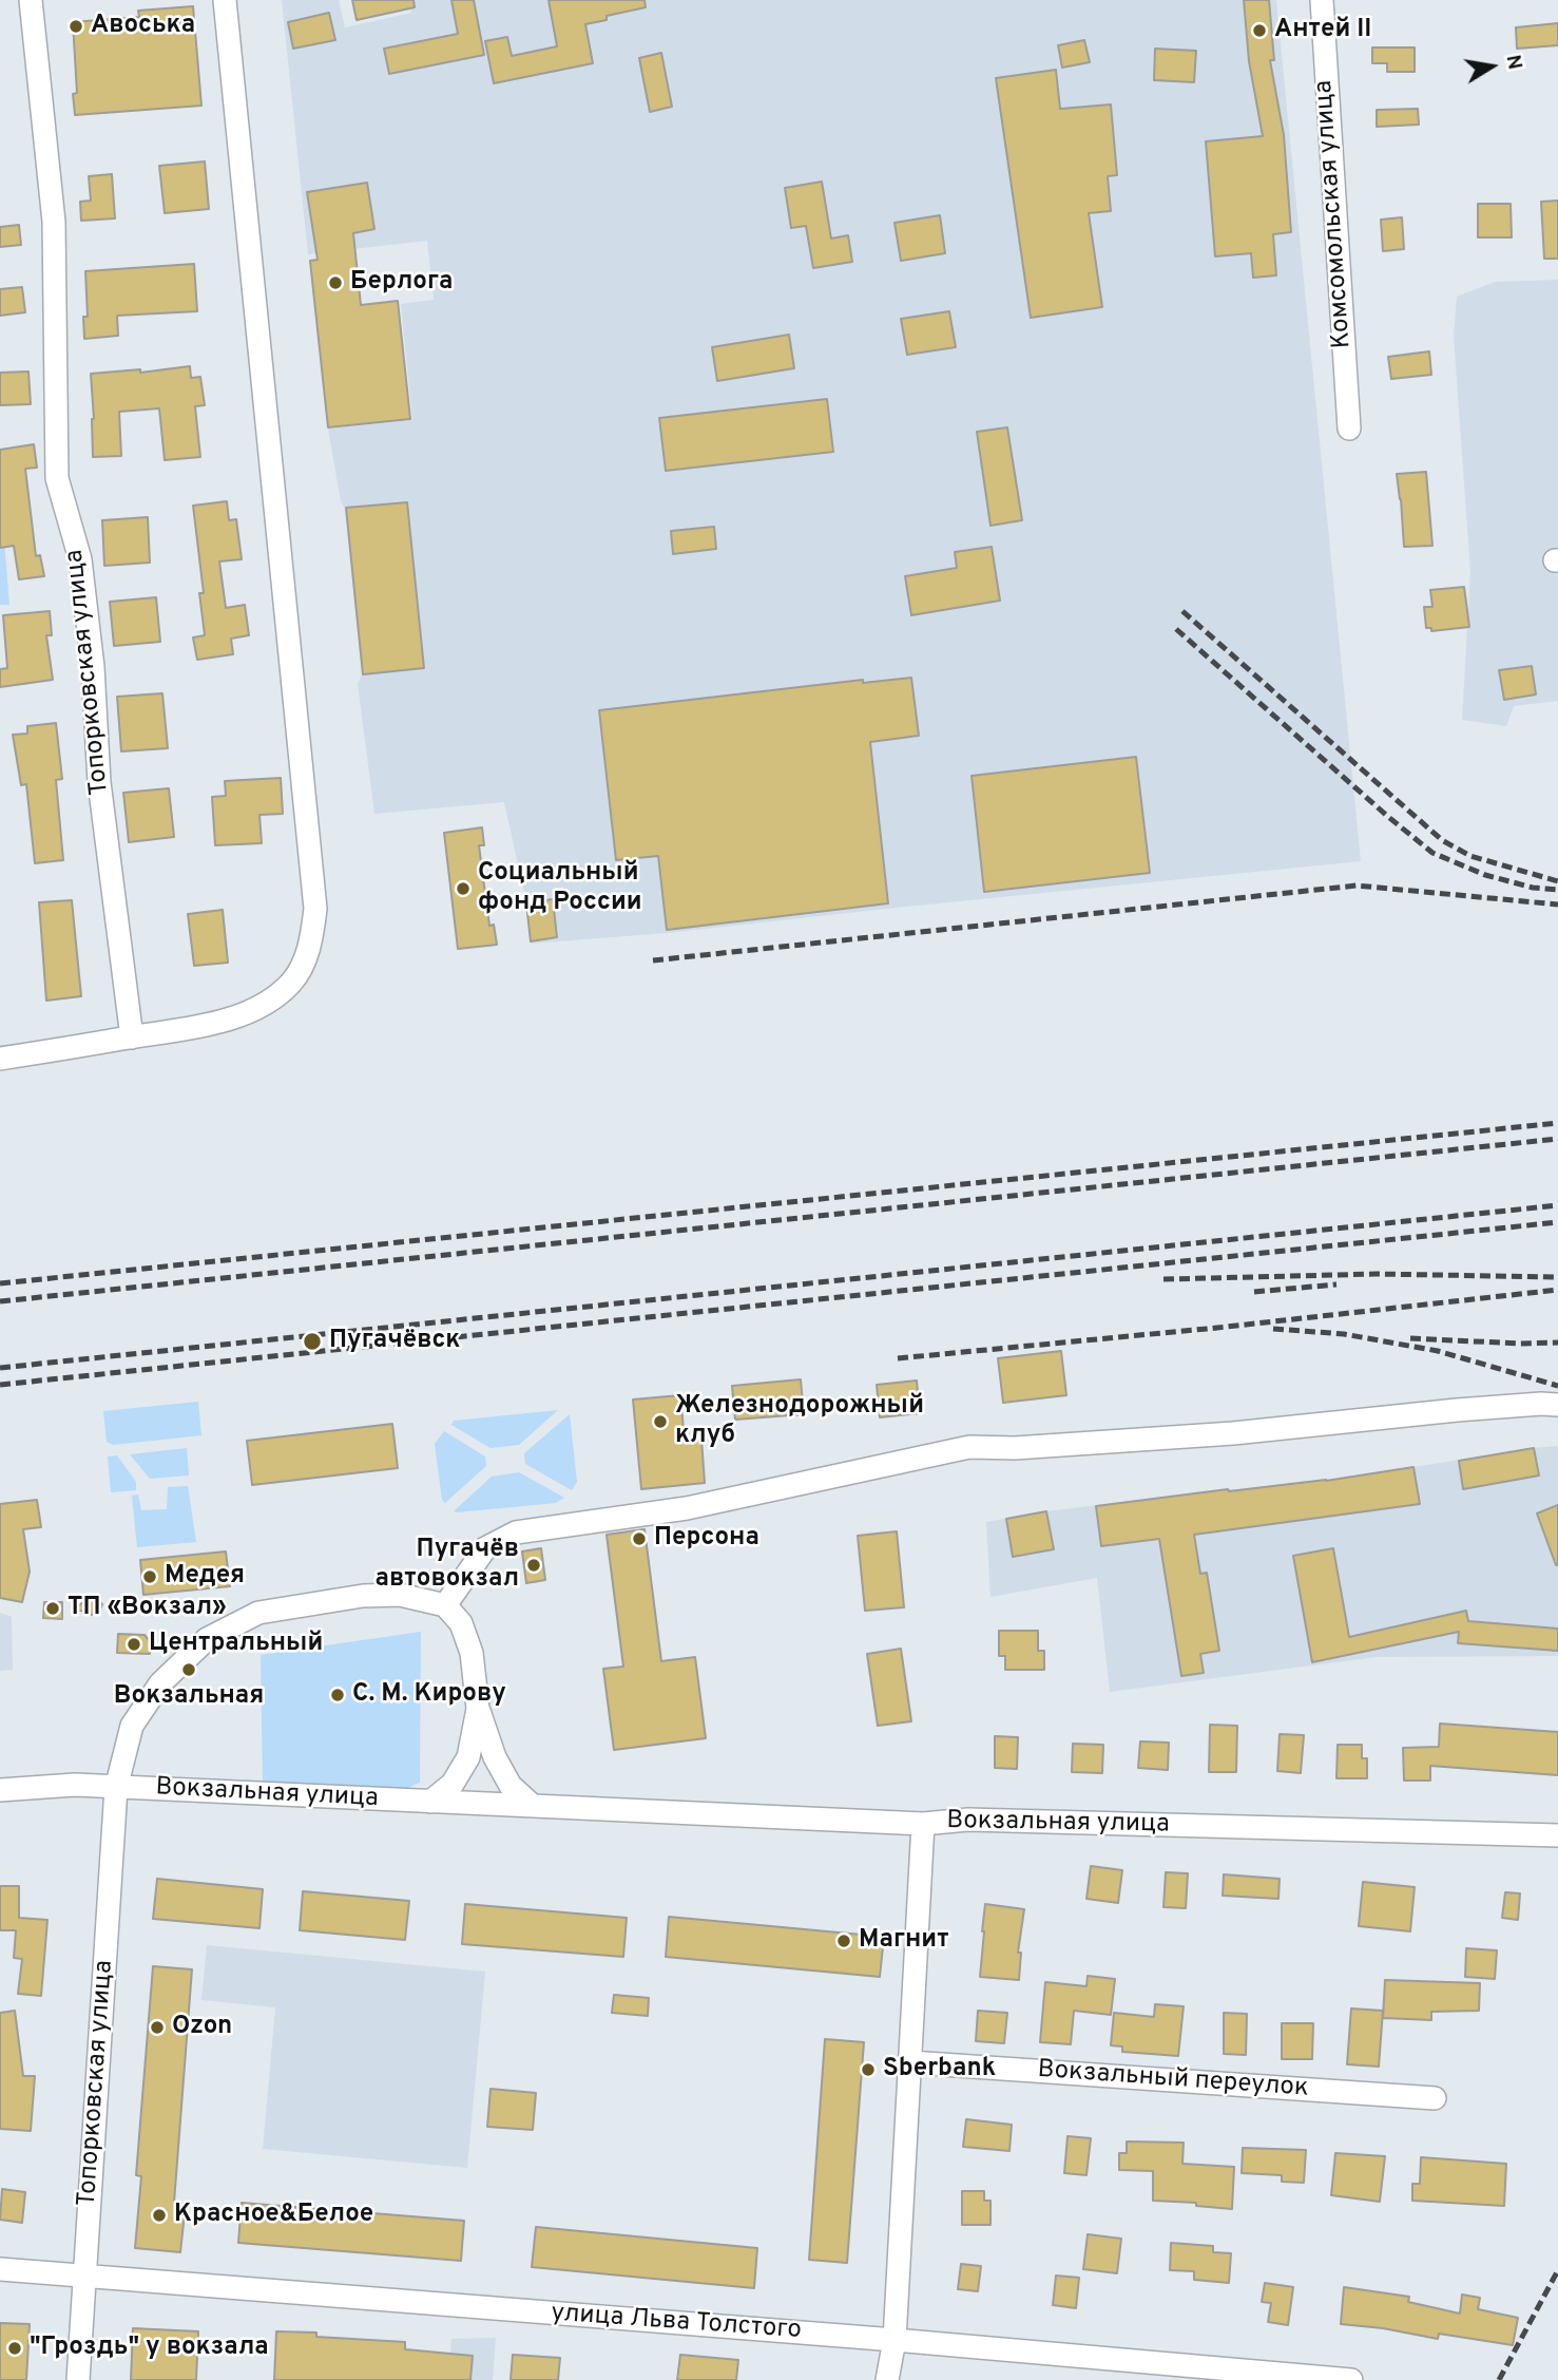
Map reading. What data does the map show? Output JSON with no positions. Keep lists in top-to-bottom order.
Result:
{
  "streets": {
    "street": [
      "Комсомольская улица",
      "Топорковская улица",
      "Вокзальная улица",
      "Вокзальный переулок",
      "улица Льва Толстого"
    ]
  },
  "crossings": [
    ["Топорковская улица", "Вокзальная улица"],
    ["Топорковская улица", "улица Льва Толстого"]
  ],
  "places": [
    "Авоська",
    "Антей II",
    "Берлога",
    "Социальный фонд России",
    "Пугачёвск",
    "Железнодорожный клуб",
    "Персона",
    "Пугачёв автовокзал",
    "Медея",
    "ТП «Вокзал»",
    "Центральный",
    "Вокзальная",
    "С. М. Кирову",
    "Магнит",
    "Ozon",
    "Sberbank",
    "Красное&Белое",
    "\"Гроздь\" у вокзала"
  ],
  "north": "right"
}
